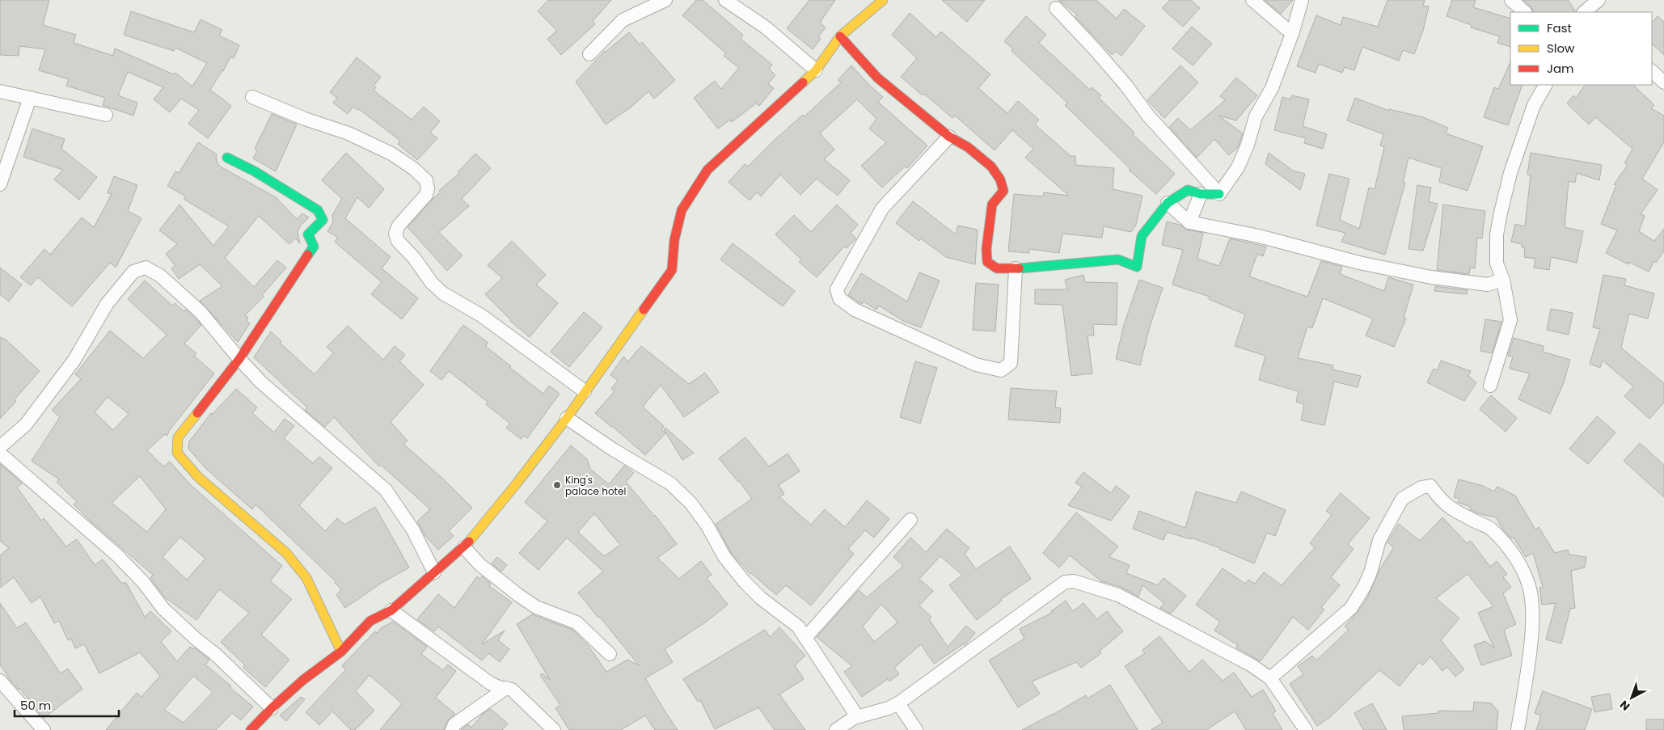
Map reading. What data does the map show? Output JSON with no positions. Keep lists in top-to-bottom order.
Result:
{
  "places": ["King's palace hotel"],
  "legend": ["Fast", "Slow", "Jam"],
  "scale_bar": "50 m",
  "north": "bottom left"
}
